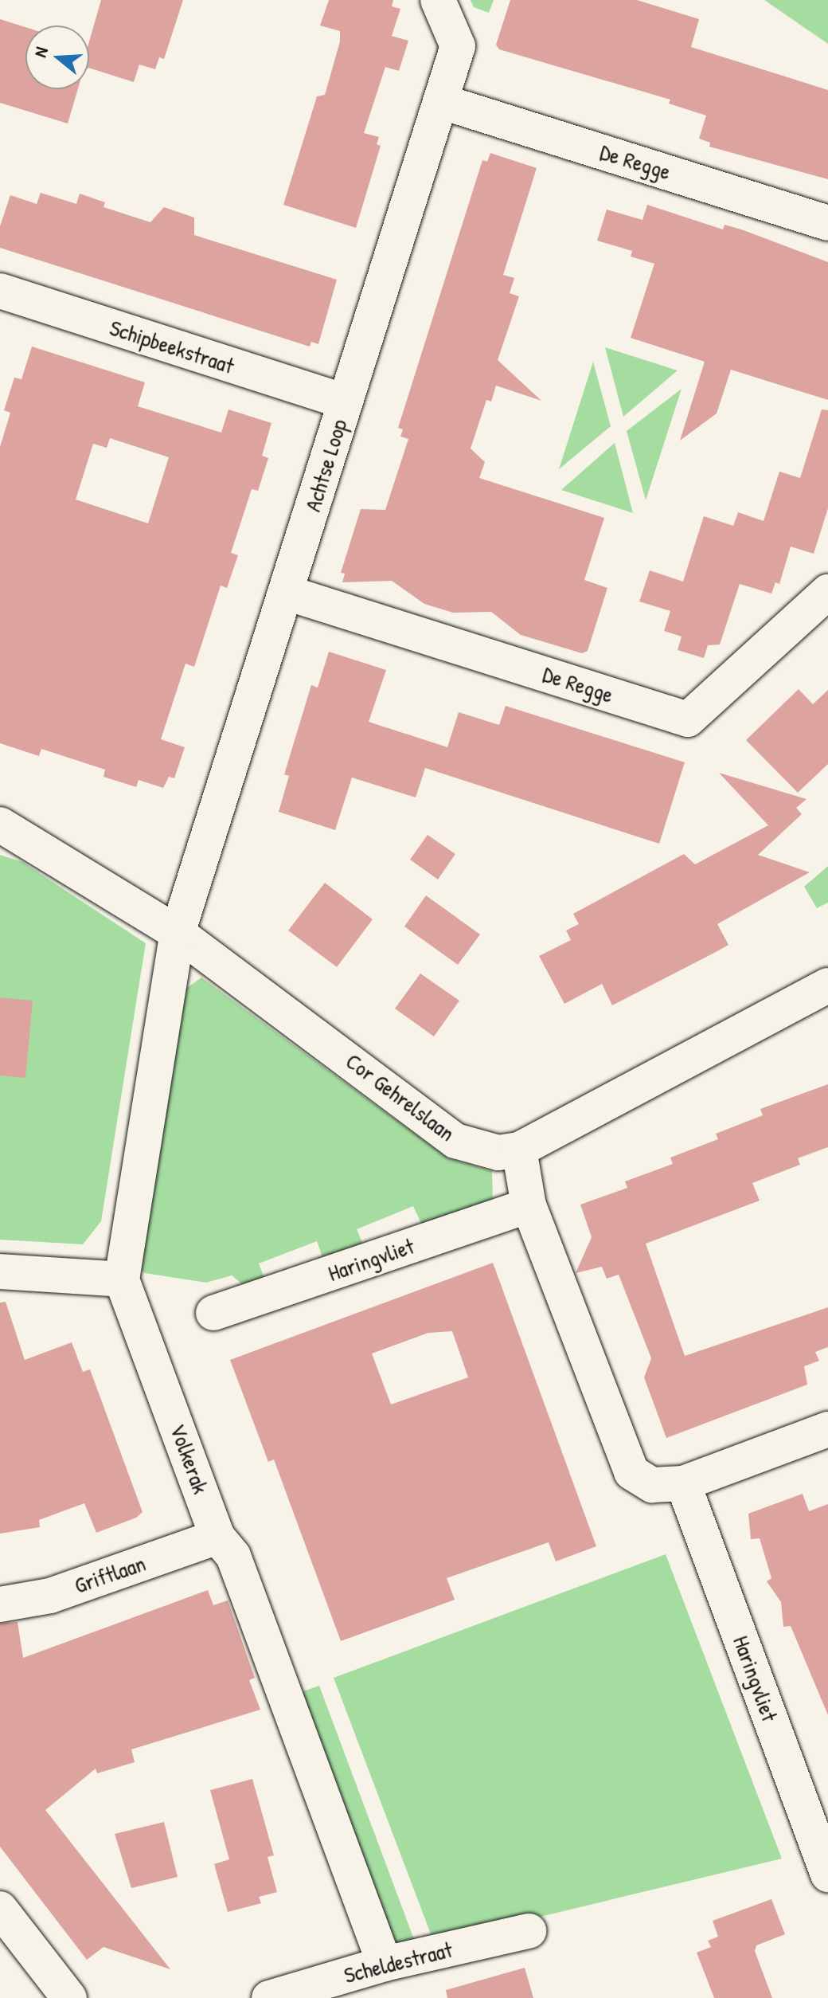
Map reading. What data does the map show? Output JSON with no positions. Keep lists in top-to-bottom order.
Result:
{
  "streets": {
    "street": [
      "De Regge",
      "Schipbeekstraat",
      "Achtse Loop",
      "Cor Gehrelslaan",
      "Haringvliet",
      "Volkerak",
      "Griftlaan",
      "Scheldestraat"
    ]
  },
  "crossings": [
    ["De Regge", "Achtse Loop"],
    ["Schipbeekstraat", "Achtse Loop"],
    ["Achtse Loop", "Cor Gehrelslaan"],
    ["Achtse Loop", "Volkerak"],
    ["Cor Gehrelslaan", "Volkerak"],
    ["Volkerak", "Griftlaan"],
    ["Volkerak", "Scheldestraat"]
  ],
  "north": "left"
}
